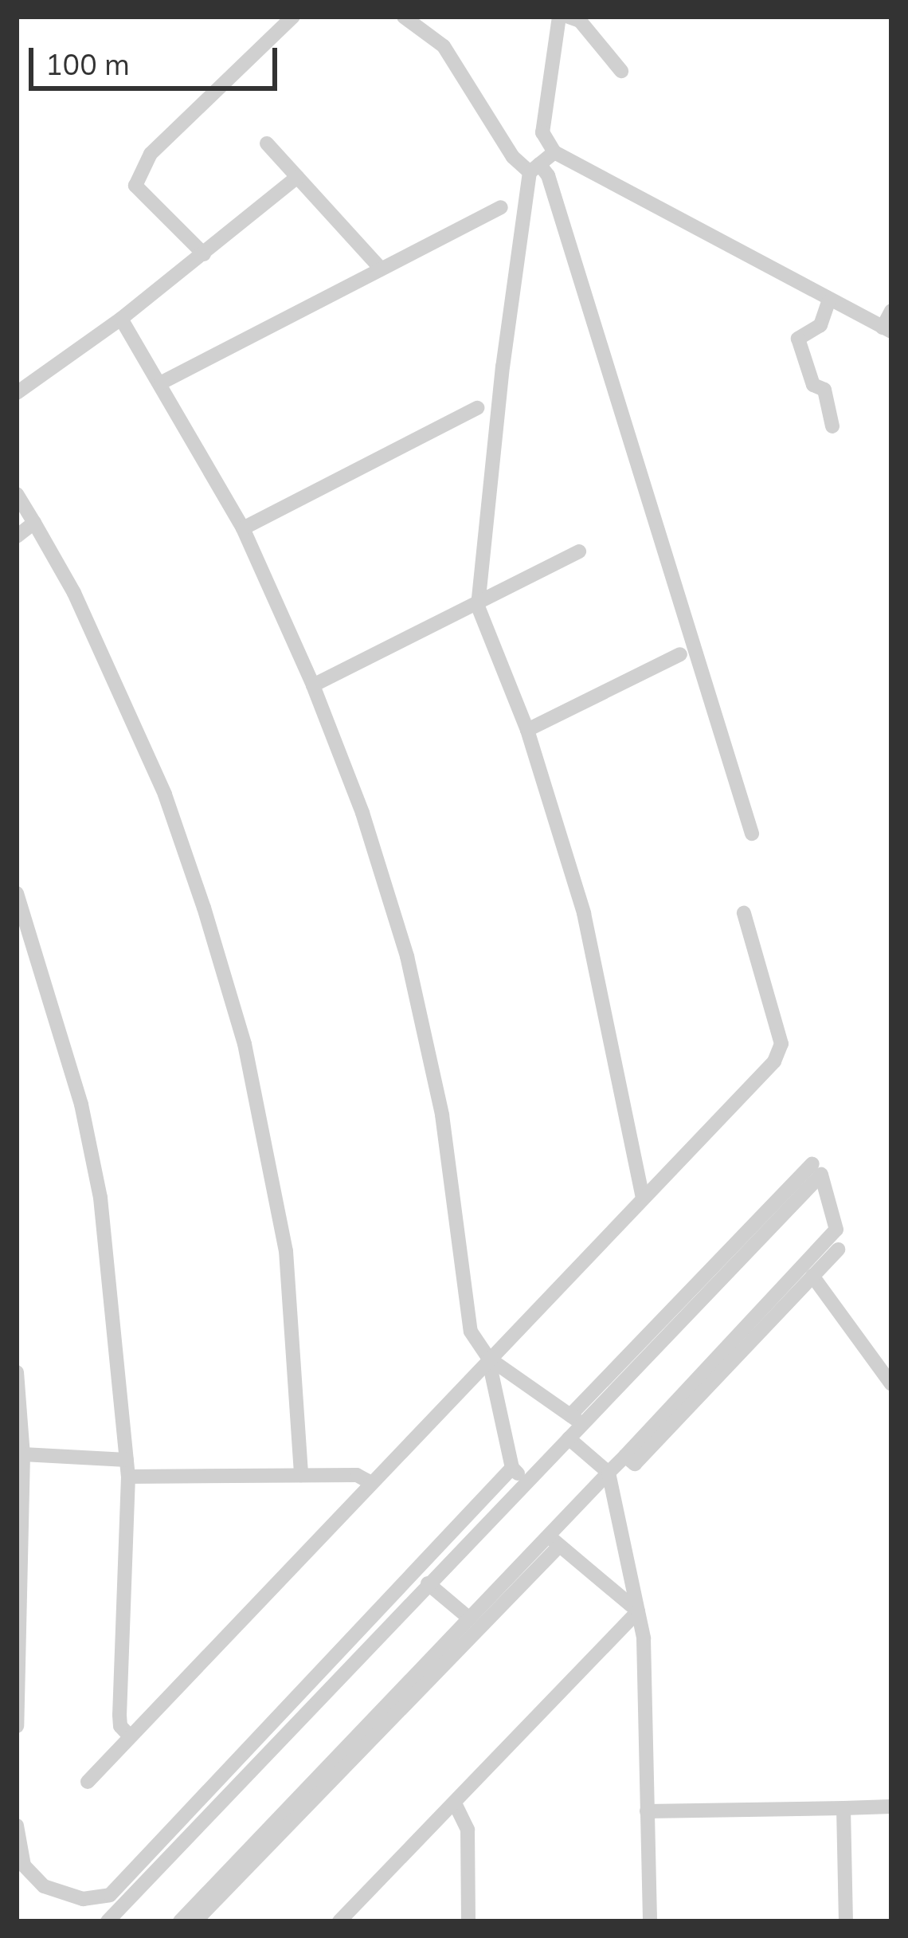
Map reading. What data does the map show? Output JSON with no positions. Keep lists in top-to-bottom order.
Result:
{
  "scale_bar": "100 m"
}
